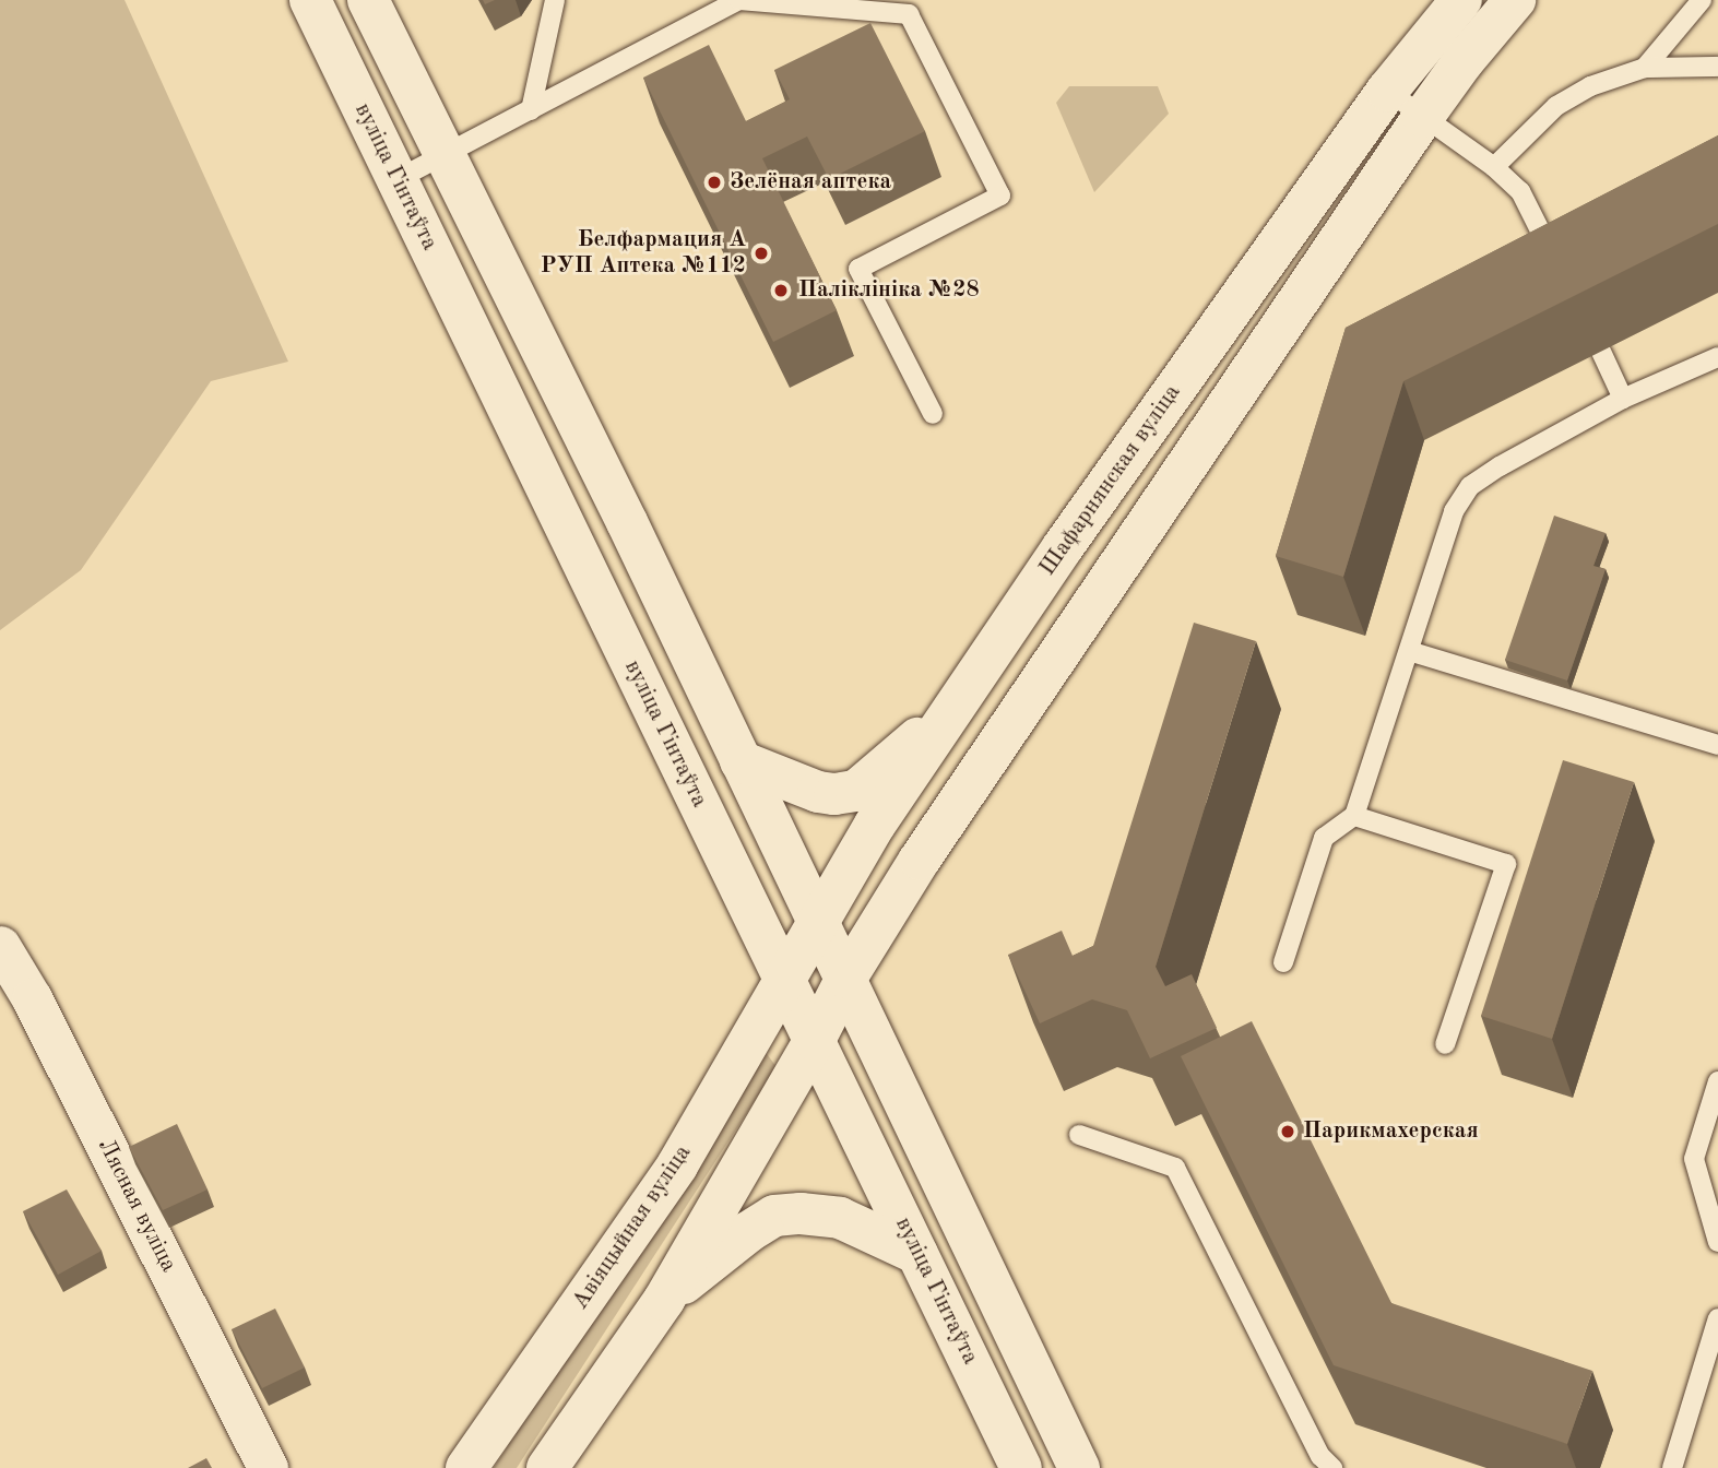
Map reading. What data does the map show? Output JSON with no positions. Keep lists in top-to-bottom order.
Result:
{
  "streets": {
    "main road": ["вуліца Гінтаўта", "Шафарнянская вуліца", "Авіяцыйная вуліца"],
    "street": ["Лясная вуліца"]
  },
  "crossings": [
    ["вуліца Гінтаўта", "Шафарнянская вуліца"],
    ["вуліца Гінтаўта", "Авіяцыйная вуліца"],
    ["Шафарнянская вуліца", "Авіяцыйная вуліца"]
  ],
  "places": [
    "Зелёная аптека",
    "Белфармация А РУП Аптека №112",
    "Паліклініка №28",
    "Парикмахерская"
  ]
}
